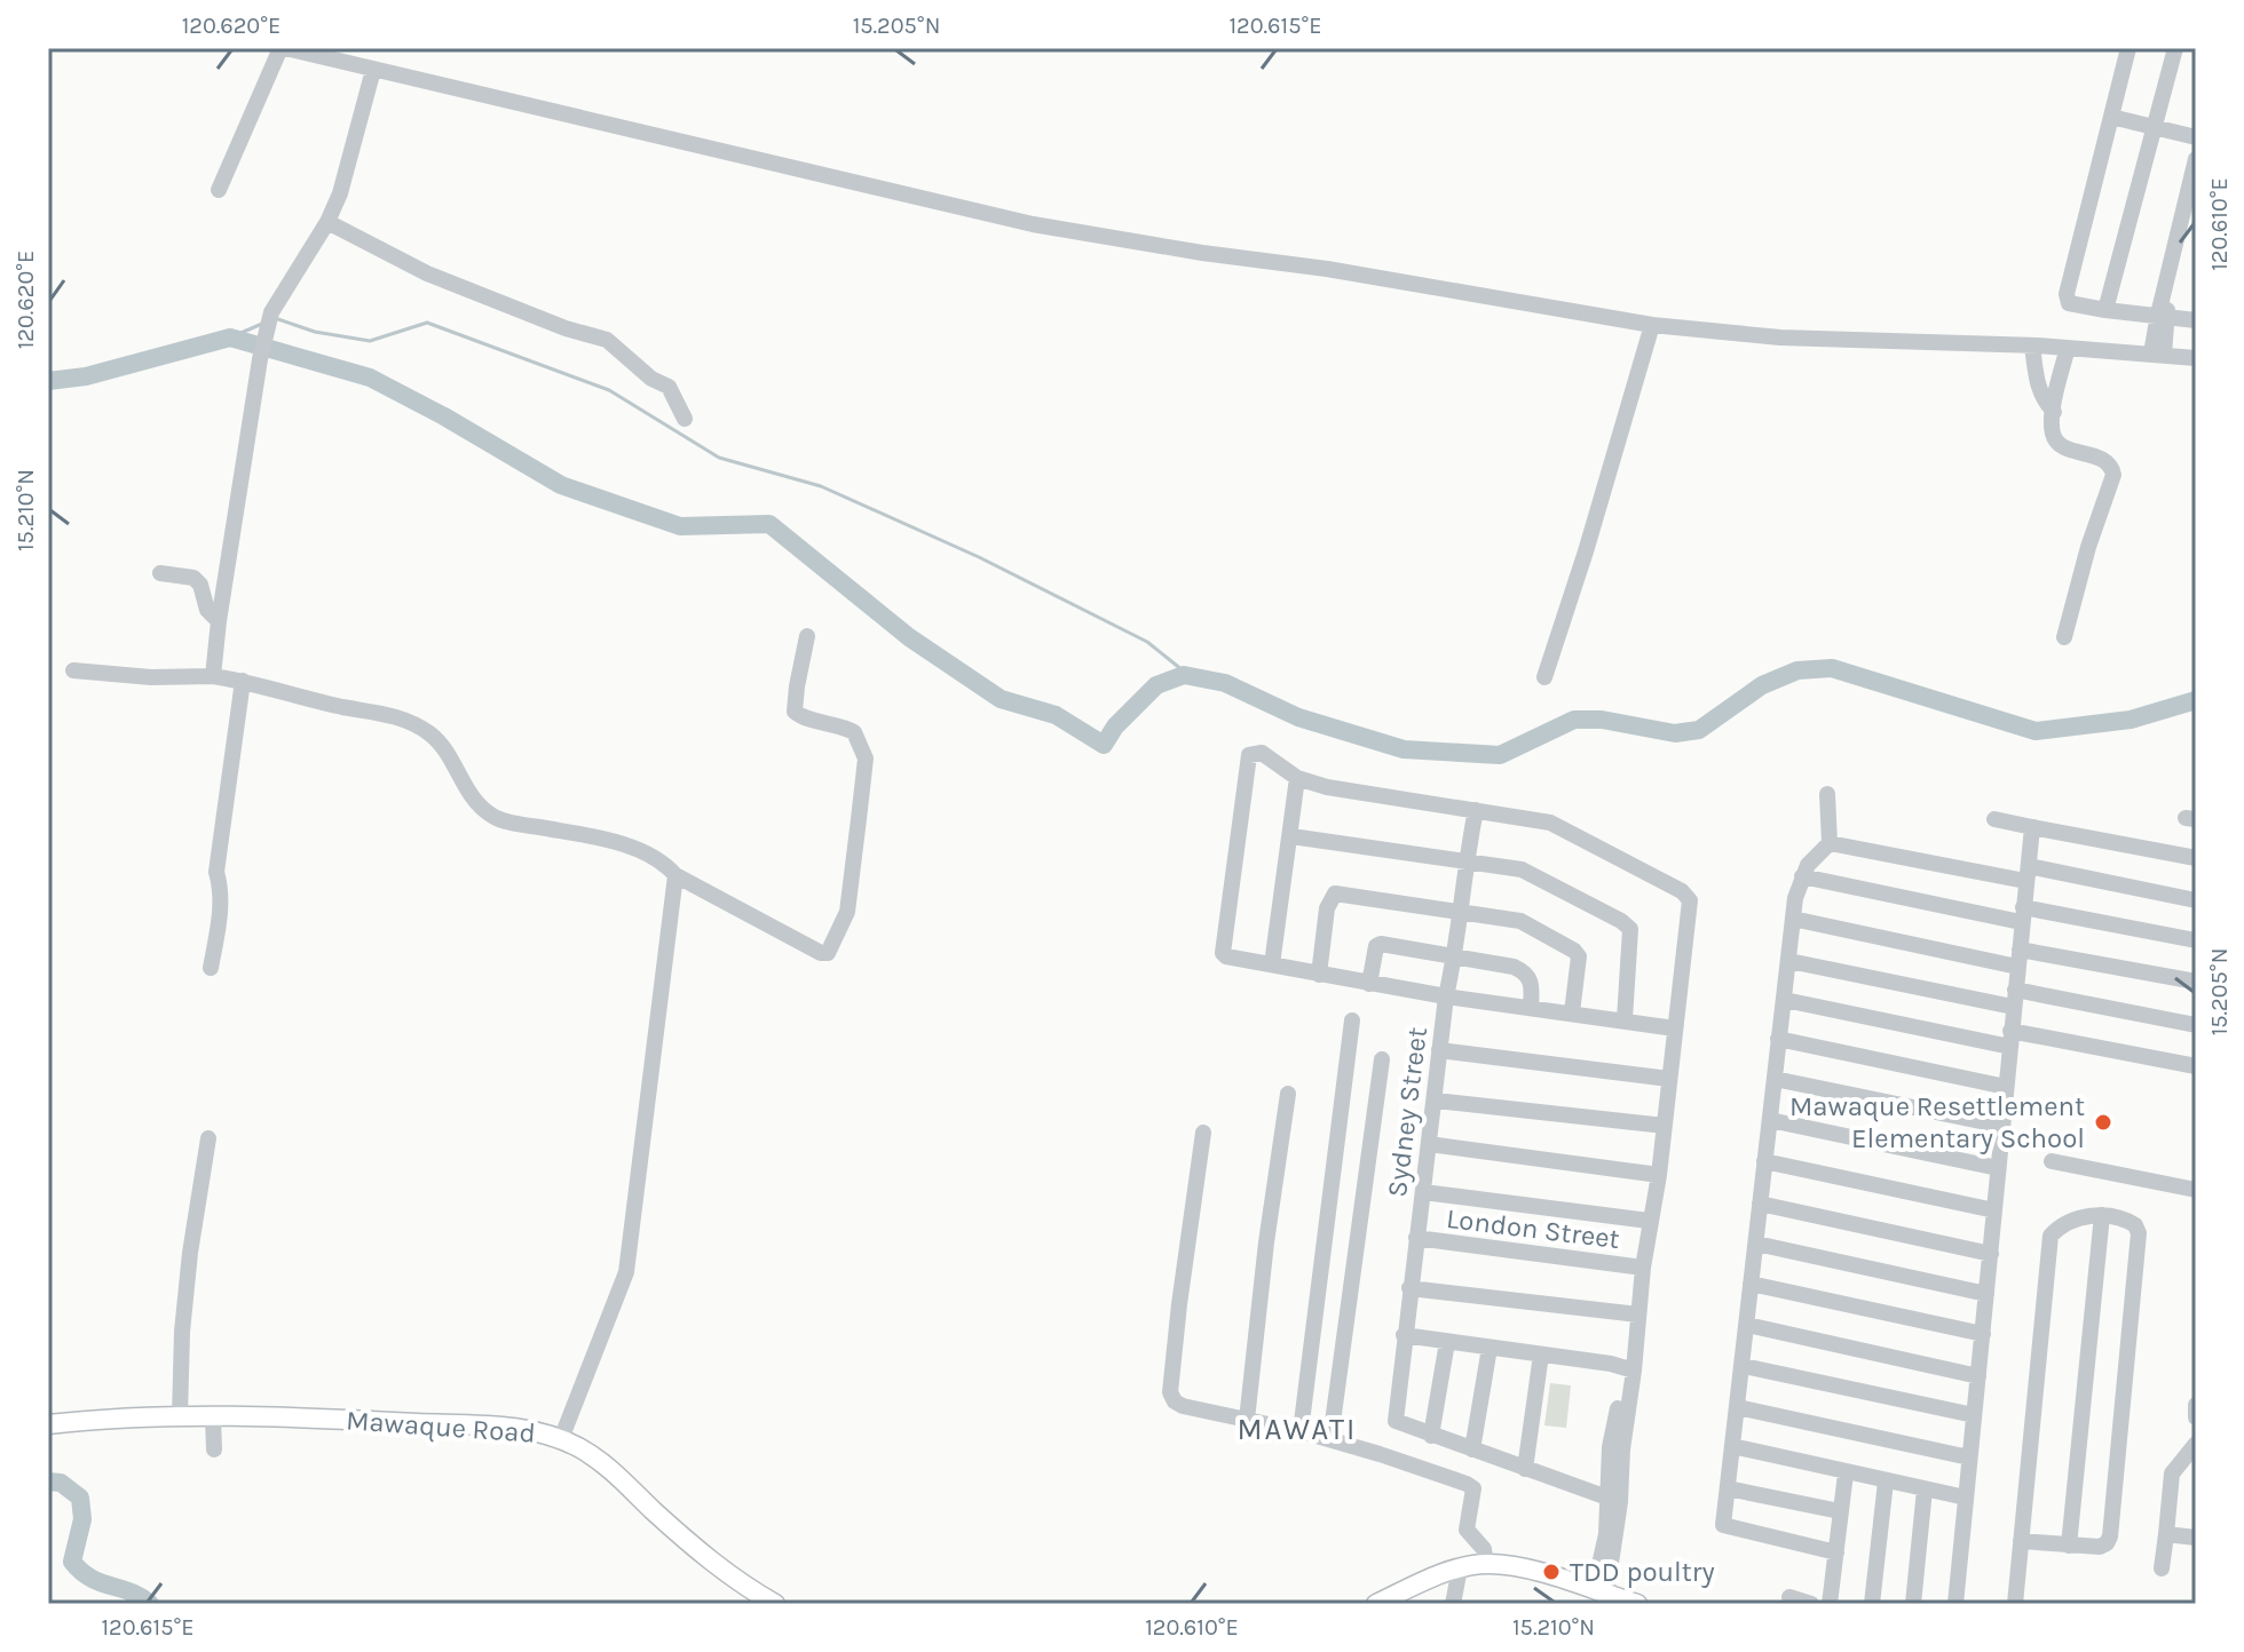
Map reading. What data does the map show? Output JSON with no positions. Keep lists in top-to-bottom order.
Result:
{
  "streets": {
    "main road": ["Mawaque Road"],
    "street": ["Sydney Street", "London Street"]
  },
  "crossings": [
    ["Sydney Street", "London Street"]
  ],
  "districts": ["MAWATI"],
  "places": ["Mawaque Resettlement Elementary School", "TDD poultry"],
  "coordinates": [
    "120.620°E",
    "15.205°N",
    "120.615°E",
    "120.610°E",
    "15.210°N"
  ]
}
